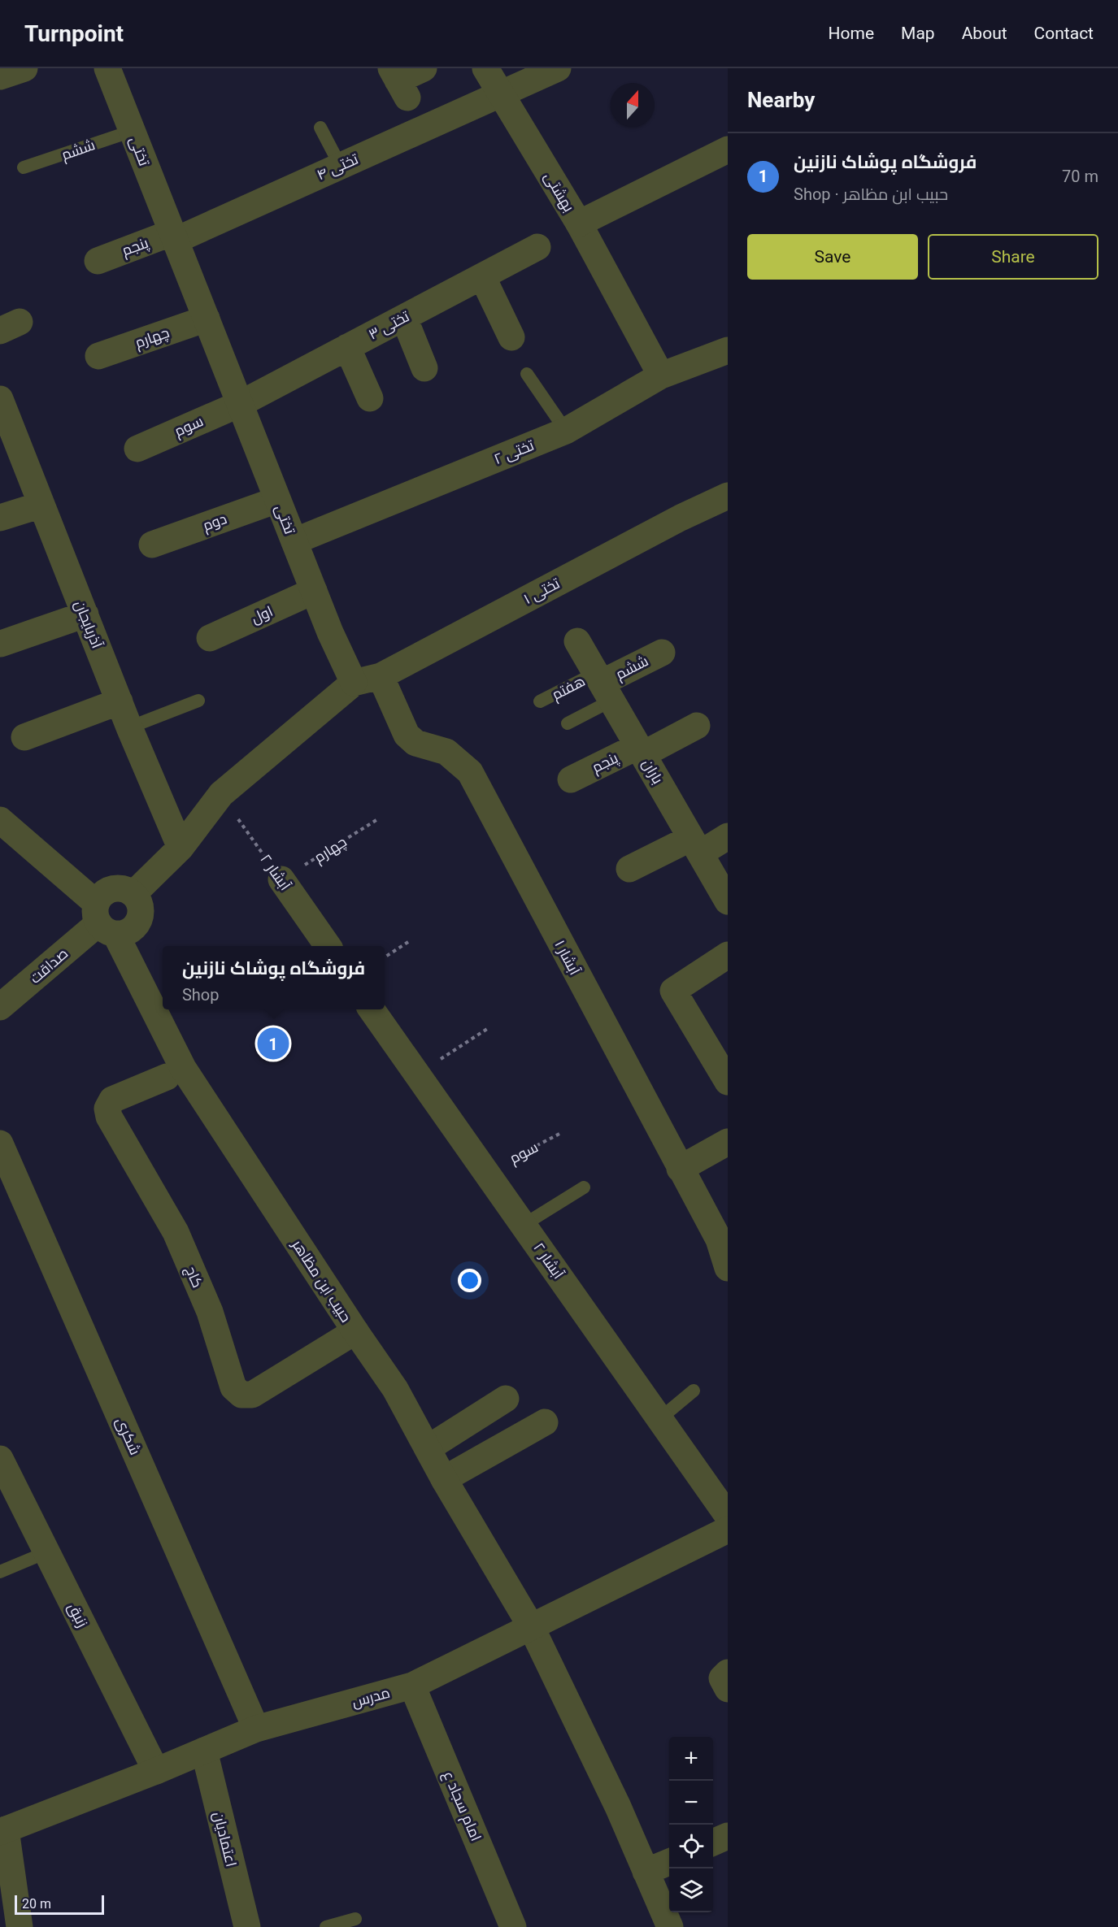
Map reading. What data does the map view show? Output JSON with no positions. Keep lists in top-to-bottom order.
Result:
{
  "streets": {
    "street": [
      "ششم",
      "تختی",
      "تختی ۴",
      "بهشتی",
      "پنجم",
      "تختی ۳",
      "چهارم",
      "سوم",
      "تختی ۲",
      "دوم",
      "تختی ۱",
      "اول",
      "آذربایجان",
      "باران",
      "آبشار ۲",
      "آبشار ۱",
      "صداقت",
      "کاج",
      "حبیب ابن مظاهر",
      "شکری",
      "زنبق",
      "مدرس",
      "امام سجاد ع",
      "اعتمادیان"
    ],
    "lane": ["هفتم"]
  },
  "crossings": [
    ["ششم", "تختی"],
    ["ششم", "هفتم"],
    ["ششم", "باران"],
    ["تختی", "تختی ۴"],
    ["تختی", "پنجم"],
    ["تختی", "تختی ۳"],
    ["تختی", "چهارم"],
    ["تختی", "سوم"],
    ["تختی", "تختی ۲"],
    ["تختی", "دوم"],
    ["تختی", "تختی ۱"],
    ["تختی", "اول"],
    ["تختی ۴", "بهشتی"],
    ["تختی ۴", "پنجم"],
    ["پنجم", "باران"],
    ["تختی ۳", "سوم"],
    ["چهارم", "آبشار ۲"],
    ["سوم", "آبشار ۲"],
    ["تختی ۱", "آبشار ۱"],
    ["هفتم", "باران"],
    ["صداقت", "حبیب ابن مظاهر"],
    ["کاج", "حبیب ابن مظاهر"],
    ["حبیب ابن مظاهر", "مدرس"],
    ["شکری", "مدرس"],
    ["زنبق", "مدرس"],
    ["مدرس", "امام سجاد ع"],
    ["مدرس", "اعتمادیان"]
  ],
  "scale_bar": "20 m",
  "north": "top",
  "page": {
    "header": "Turnpoint",
    "nav": [
      "Home",
      "Map",
      "About",
      "Contact"
    ],
    "heading": "Nearby",
    "list": [
      {
        "mark": "1",
        "name": "فروشگاه پوشاک نازنین",
        "note": "Shop · حبیب ابن مظاهر",
        "value": "70 m"
      }
    ],
    "buttons": ["Save", "Share"],
    "popup": ["فروشگاه پوشاک نازنین", "Shop"],
    "pins": "1",
    "map_buttons": ["+", "−"],
    "scale": "20 m"
  }
}
